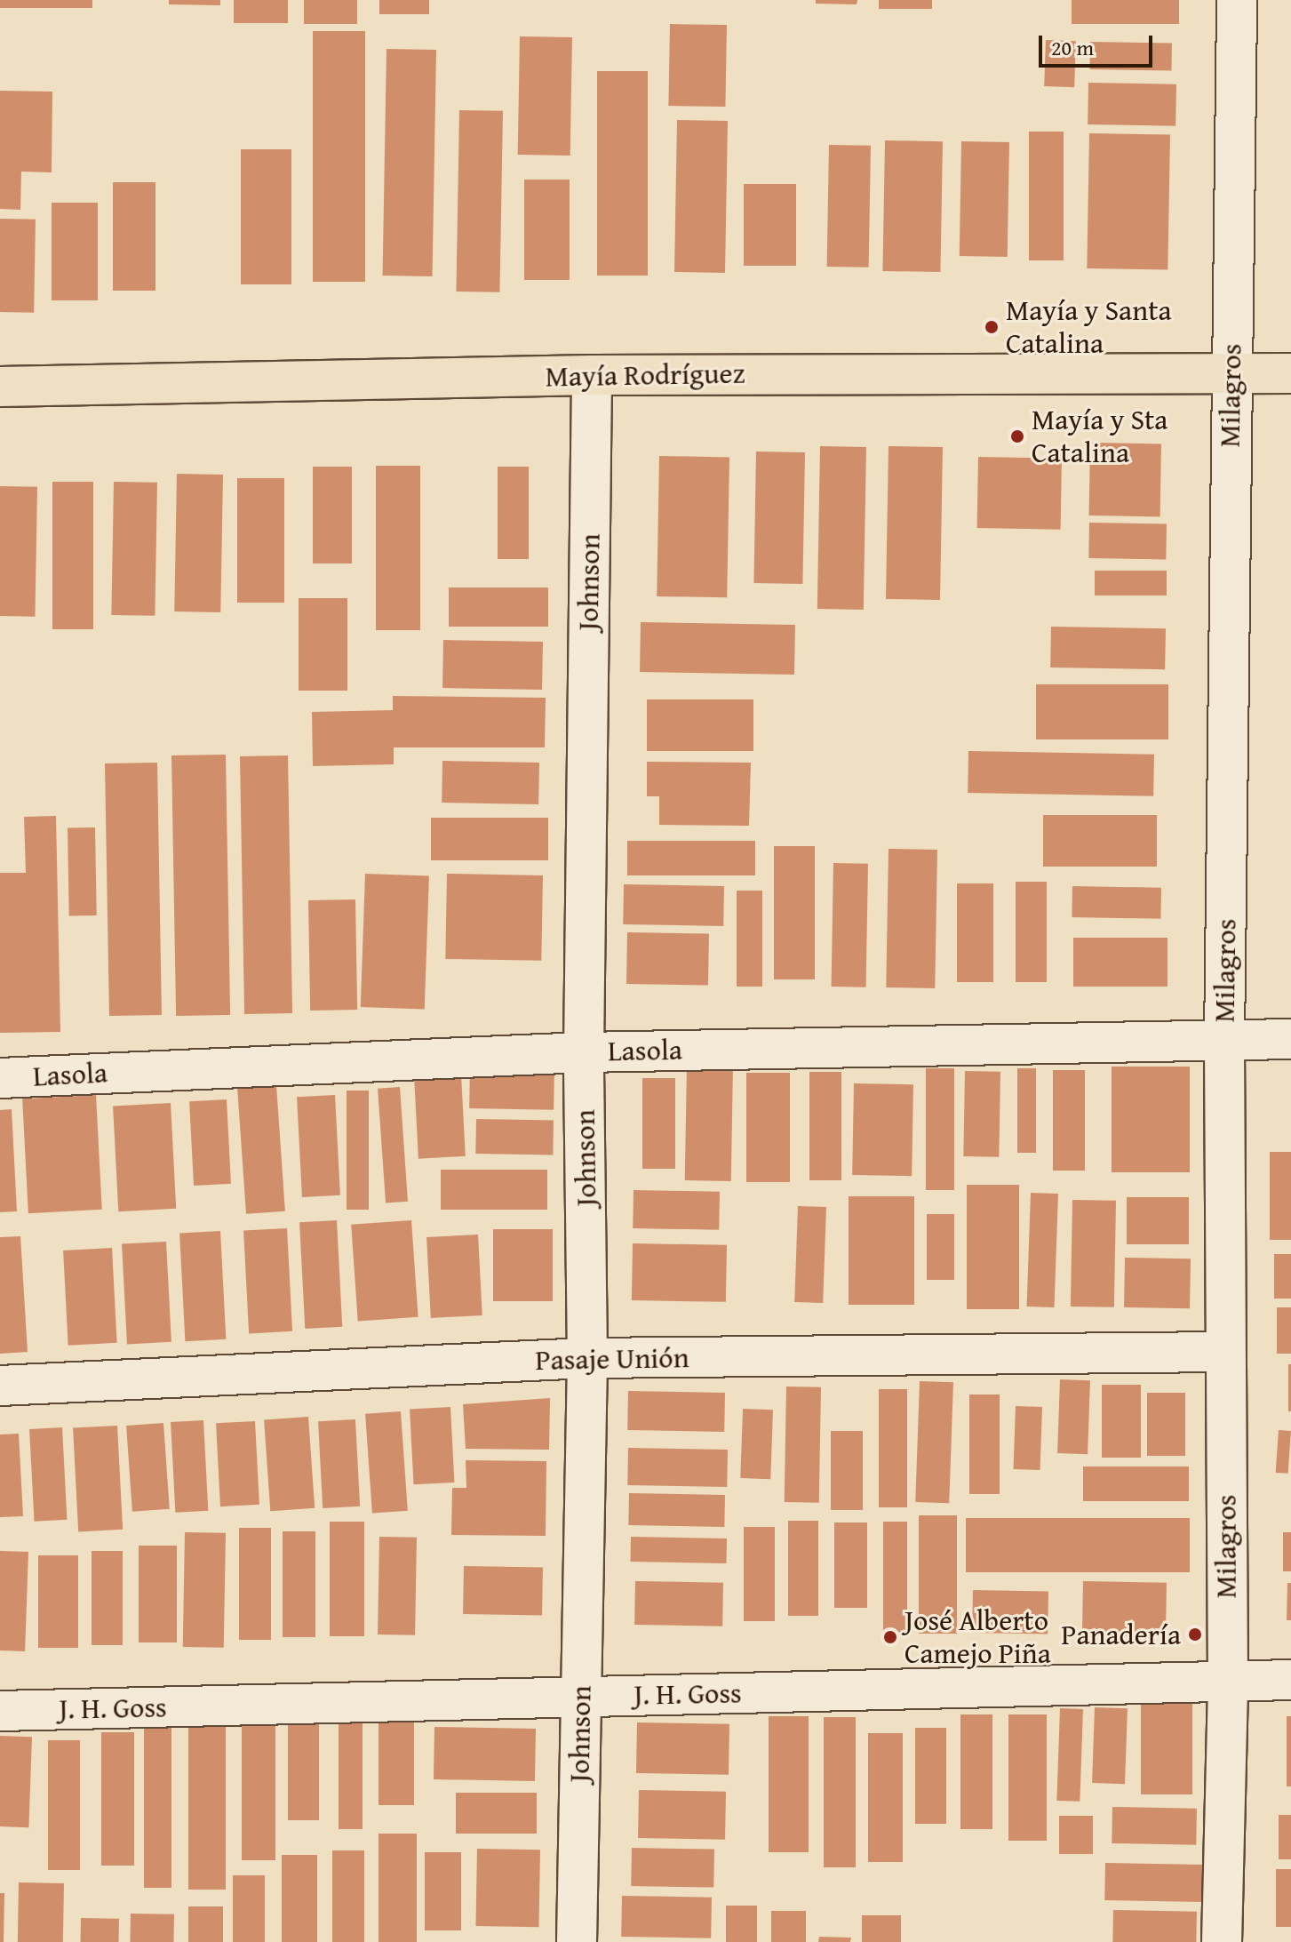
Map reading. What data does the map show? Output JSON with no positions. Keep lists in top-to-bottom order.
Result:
{
  "streets": {
    "main road": ["Mayía Rodríguez"],
    "street": [
      "Milagros",
      "Johnson",
      "Lasola",
      "Pasaje Unión",
      "J. H. Goss"
    ]
  },
  "crossings": [
    ["Mayía Rodríguez", "Milagros"],
    ["Mayía Rodríguez", "Johnson"],
    ["Milagros", "Lasola"],
    ["Milagros", "Pasaje Unión"],
    ["Milagros", "J. H. Goss"],
    ["Johnson", "Lasola"],
    ["Johnson", "Pasaje Unión"],
    ["Johnson", "J. H. Goss"]
  ],
  "places": [
    "Mayía y Santa Catalina",
    "Mayía y Sta Catalina",
    "Panadería",
    "José Alberto Camejo Piña"
  ],
  "scale_bar": "20 m"
}
